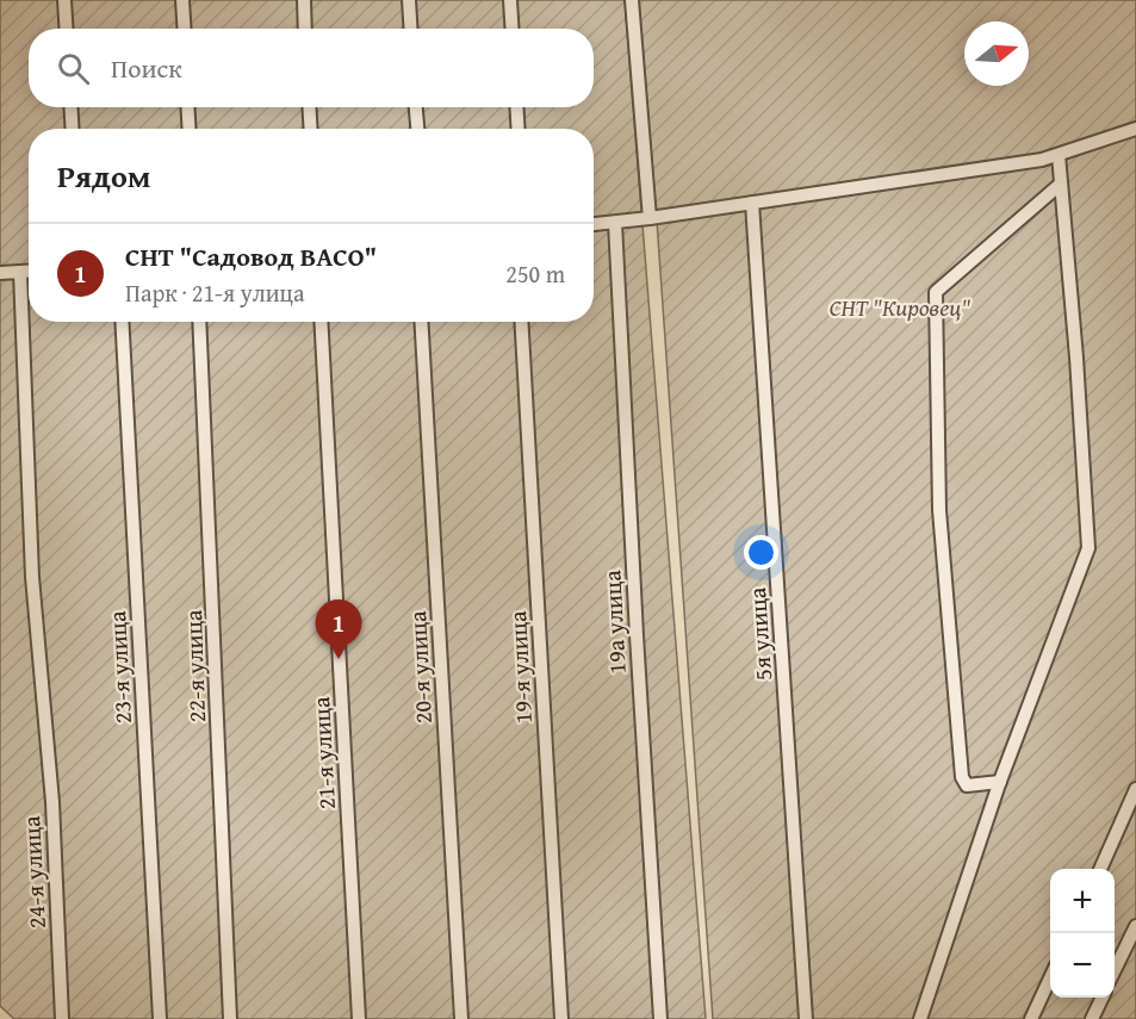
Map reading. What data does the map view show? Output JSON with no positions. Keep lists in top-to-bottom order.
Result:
{
  "streets": {
    "street": [
      "19а улица",
      "5я улица",
      "22-я улица",
      "23-я улица",
      "20-я улица",
      "19-я улица",
      "21-я улица",
      "24-я улица"
    ]
  },
  "parks": ["СНТ \"Кировец\""],
  "north": "right",
  "page": {
    "search": "Поиск",
    "heading": "Рядом",
    "list": [
      {
        "mark": "1",
        "name": "СНТ \"Садовод ВАСО\"",
        "note": "Парк · 21-я улица",
        "value": "250 m"
      }
    ],
    "pins": "1",
    "map_buttons": ["+", "−"]
  }
}
